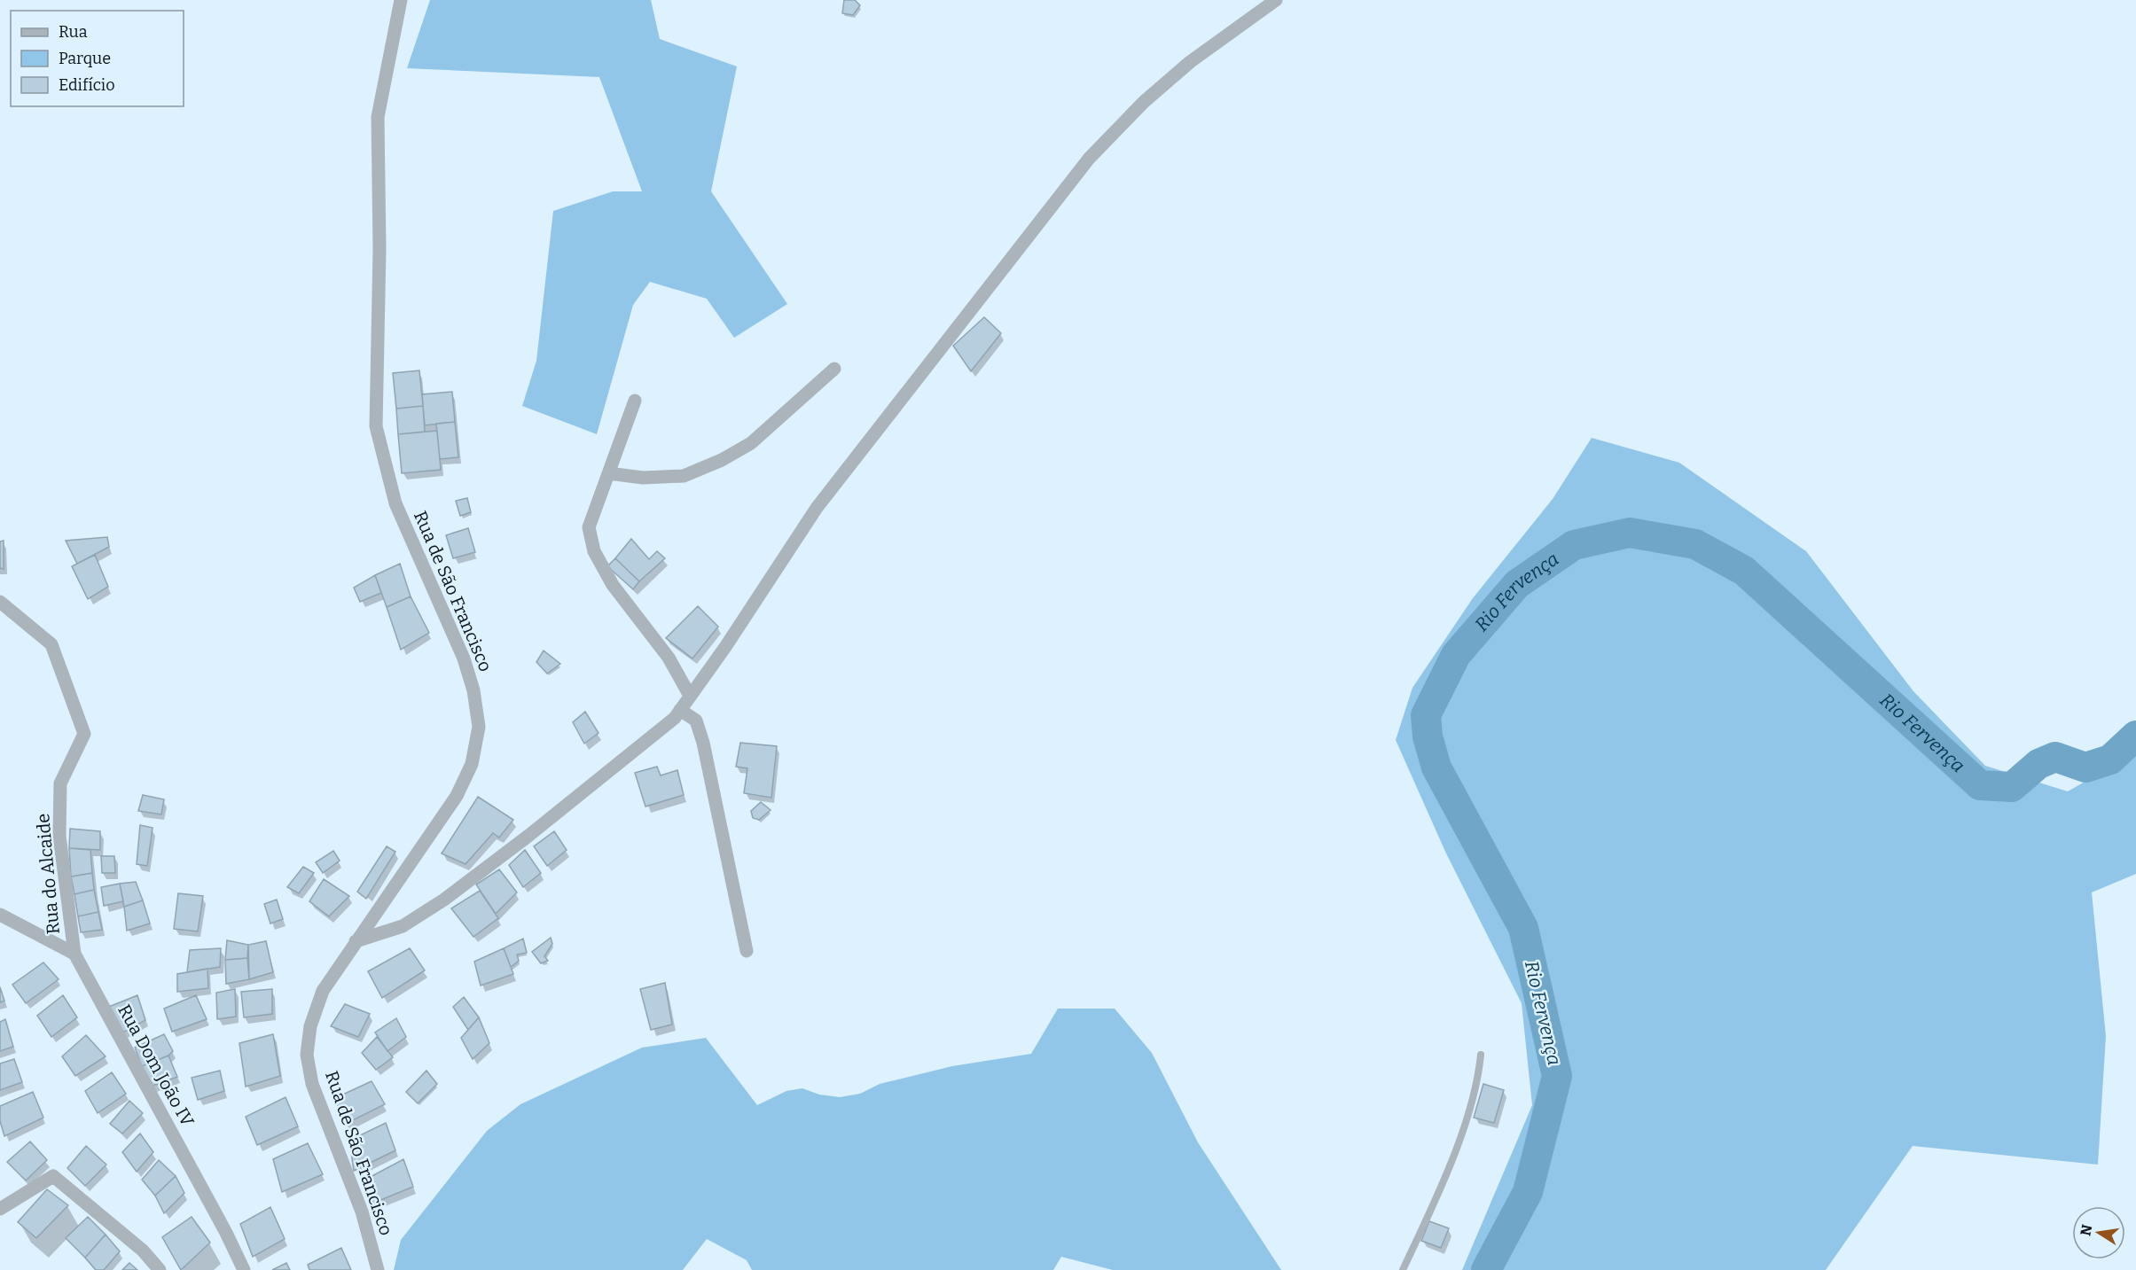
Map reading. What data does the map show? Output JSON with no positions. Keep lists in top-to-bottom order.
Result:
{
  "streets": {
    "street": ["Rua de São Francisco", "Rua do Alcaide", "Rua Dom João IV"]
  },
  "crossings": [
    ["Rua do Alcaide", "Rua Dom João IV"]
  ],
  "water": ["Rio Fervença"],
  "legend": ["Rua", "Parque", "Edifício"],
  "north": "left"
}
